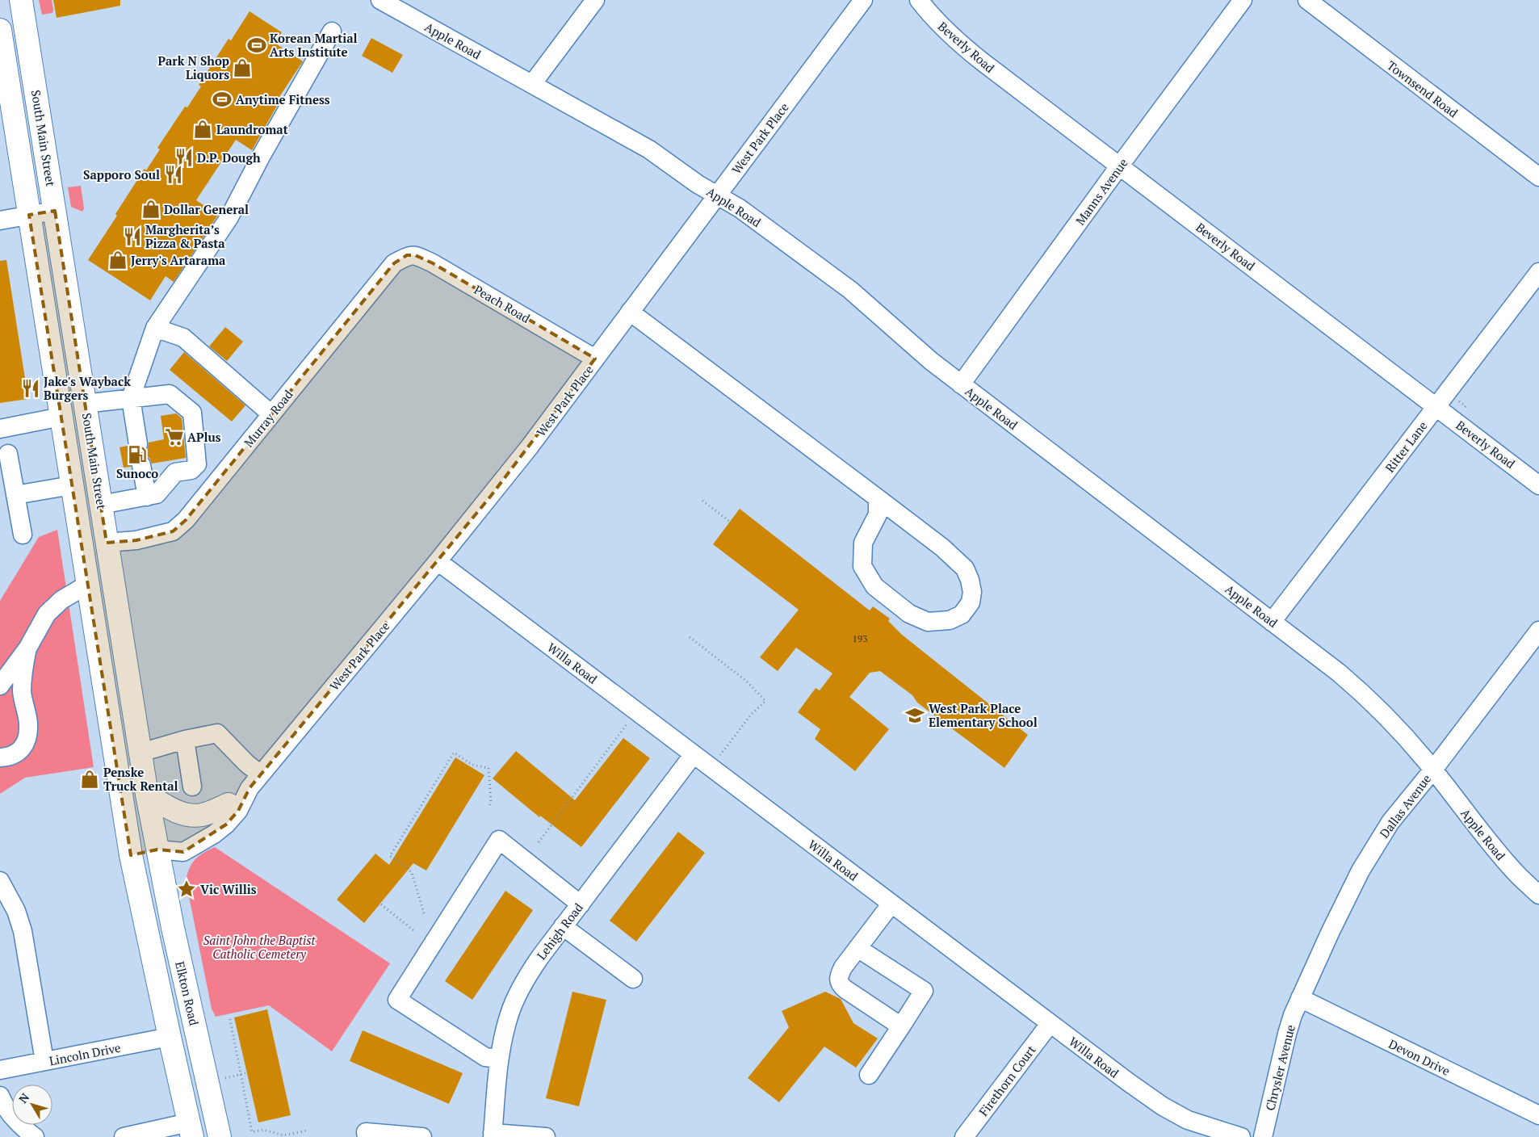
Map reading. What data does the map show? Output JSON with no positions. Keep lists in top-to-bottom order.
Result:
{
  "streets": {
    "main road": ["South Main Street", "Elkton Road"],
    "street": [
      "Apple Road",
      "Beverly Road",
      "Townsend Road",
      "West Park Place",
      "Manns Avenue",
      "Peach Road",
      "Murray Road",
      "Ritter Lane",
      "Willa Road",
      "Dallas Avenue",
      "Lehigh Road",
      "Lincoln Drive",
      "Devon Drive",
      "Chrysler Avenue",
      "Firethorn Court"
    ]
  },
  "crossings": [
    ["Apple Road", "West Park Place"],
    ["Apple Road", "Manns Avenue"],
    ["Apple Road", "Ritter Lane"],
    ["Apple Road", "Dallas Avenue"],
    ["Beverly Road", "Manns Avenue"],
    ["Beverly Road", "Ritter Lane"],
    ["South Main Street", "West Park Place"],
    ["South Main Street", "Murray Road"],
    ["South Main Street", "Elkton Road"],
    ["West Park Place", "Peach Road"],
    ["West Park Place", "Willa Road"],
    ["West Park Place", "Elkton Road"],
    ["Peach Road", "Murray Road"],
    ["Willa Road", "Lehigh Road"],
    ["Willa Road", "Firethorn Court"],
    ["Dallas Avenue", "Devon Drive"],
    ["Dallas Avenue", "Chrysler Avenue"],
    ["Devon Drive", "Chrysler Avenue"]
  ],
  "parks": ["Saint John the Baptist Catholic Cemetery"],
  "places": {
    "sports": ["Korean Martial Arts Institute", "Anytime Fitness"],
    "shop": [
      "Park N Shop Liquors",
      "Laundromat",
      "Dollar General",
      "Jerry's Artarama",
      "Penske Truck Rental"
    ],
    "restaurant": [
      "D.P. Dough",
      "Sapporo Soul",
      "Margherita’s Pizza & Pasta",
      "Jake's Wayback Burgers"
    ],
    "supermarket": ["APlus"],
    "fuel station": ["Sunoco"],
    "school or university": ["West Park Place Elementary School"],
    "place": ["Vic Willis"]
  },
  "house_numbers": ["193"],
  "north": "top left"
}
